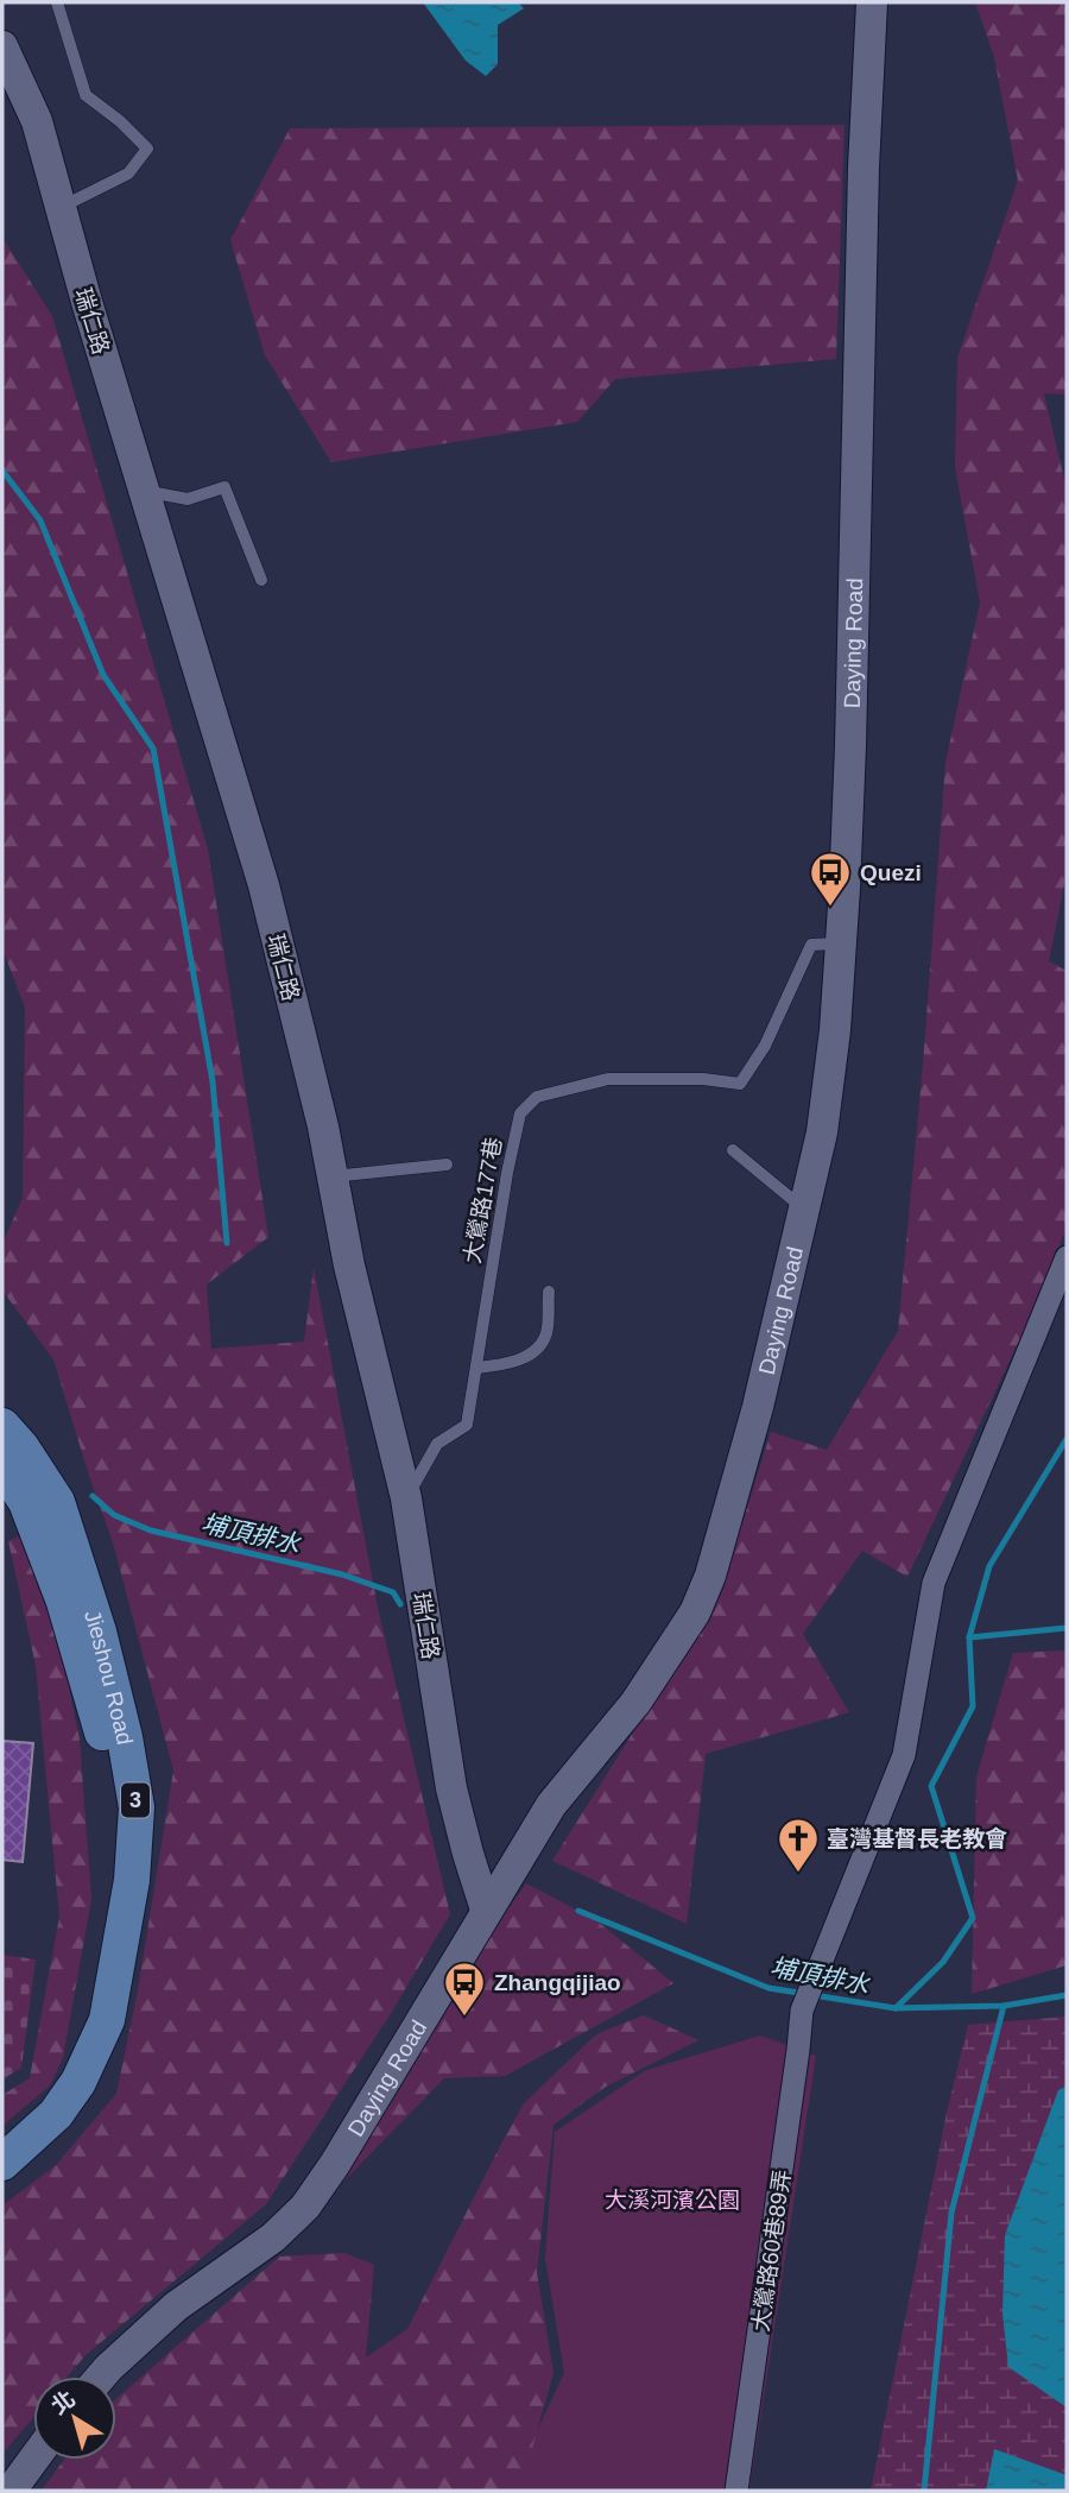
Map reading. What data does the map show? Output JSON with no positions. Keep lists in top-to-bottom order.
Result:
{
  "streets": {
    "main road": ["Jieshou Road", "3"],
    "street": ["瑞仁路", "Daying Road", "大鶯路60巷89弄"],
    "lane": ["大鶯路177巷"]
  },
  "crossings": [
    ["瑞仁路", "Daying Road"],
    ["瑞仁路", "大鶯路177巷"],
    ["Daying Road", "大鶯路177巷"]
  ],
  "water": ["埔頂排水"],
  "parks": ["大溪河濱公園"],
  "places": {
    "bus stop": ["Quezi", "Zhangqijiao"],
    "church": ["臺灣基督長老教會"]
  },
  "north": "top left"
}
